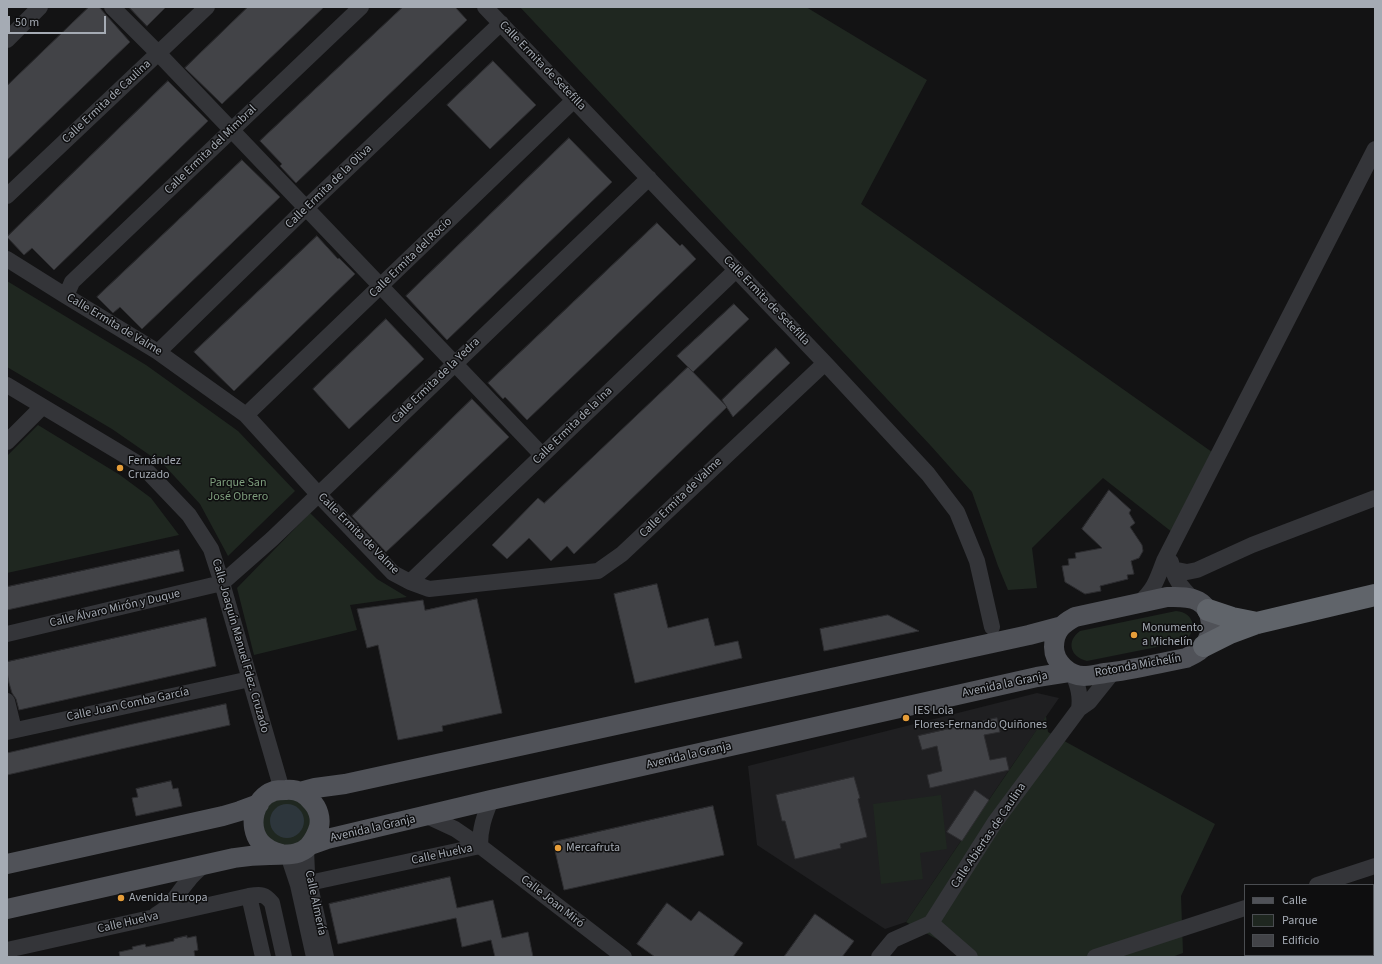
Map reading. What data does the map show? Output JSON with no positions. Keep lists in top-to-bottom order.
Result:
{
  "streets": {
    "main road": ["Rotonda Michelín", "Avenida la Granja"],
    "street": [
      "Calle Ermita de Setefilla",
      "Calle Ermita de Caulina",
      "Calle Ermita del Mimbral",
      "Calle Ermita de la Oliva",
      "Calle Ermita del Rocío",
      "Calle Ermita de Valme",
      "Calle Ermita de la Yedra",
      "Calle Ermita de la Ina",
      "Calle Álvaro Mirón y Duque",
      "Calle Joaquín Manuel Fdez. Cruzado",
      "Calle Juan Comba García",
      "Calle Abiertas de Caulina",
      "Calle Huelva",
      "Calle Joan Miró",
      "Calle Almería"
    ]
  },
  "crossings": [
    ["Calle Ermita de Setefilla", "Calle Ermita de la Oliva"],
    ["Calle Ermita de Setefilla", "Calle Ermita del Rocío"],
    ["Calle Ermita de Setefilla", "Calle Ermita de Valme"],
    ["Calle Ermita de Setefilla", "Calle Ermita de la Yedra"],
    ["Calle Ermita de Setefilla", "Calle Ermita de la Ina"],
    ["Calle Ermita del Mimbral", "Calle Ermita de Valme"],
    ["Calle Ermita de la Oliva", "Calle Ermita de Valme"],
    ["Calle Ermita del Rocío", "Calle Ermita de Valme"],
    ["Calle Ermita de Valme", "Calle Ermita de la Yedra"],
    ["Calle Ermita de Valme", "Calle Ermita de la Ina"],
    ["Calle Ermita de la Yedra", "Calle Álvaro Mirón y Duque"],
    ["Calle Ermita de la Yedra", "Calle Joaquín Manuel Fdez. Cruzado"],
    ["Calle Álvaro Mirón y Duque", "Calle Joaquín Manuel Fdez. Cruzado"],
    ["Calle Joaquín Manuel Fdez. Cruzado", "Avenida la Granja"],
    ["Calle Joaquín Manuel Fdez. Cruzado", "Calle Juan Comba García"],
    ["Calle Joaquín Manuel Fdez. Cruzado", "Calle Almería"],
    ["Rotonda Michelín", "Avenida la Granja"],
    ["Rotonda Michelín", "Calle Abiertas de Caulina"],
    ["Avenida la Granja", "Calle Joan Miró"],
    ["Avenida la Granja", "Calle Almería"],
    ["Calle Huelva", "Calle Joan Miró"],
    ["Calle Huelva", "Calle Almería"]
  ],
  "parks": ["Parque San José Obrero"],
  "places": [
    "Fernández Cruzado",
    "Monumento a Michelín",
    "IES Lola Flores-Fernando Quiñones",
    "Mercafruta",
    "Avenida Europa"
  ],
  "legend": ["Calle", "Parque", "Edificio"],
  "scale_bar": "50 m"
}
